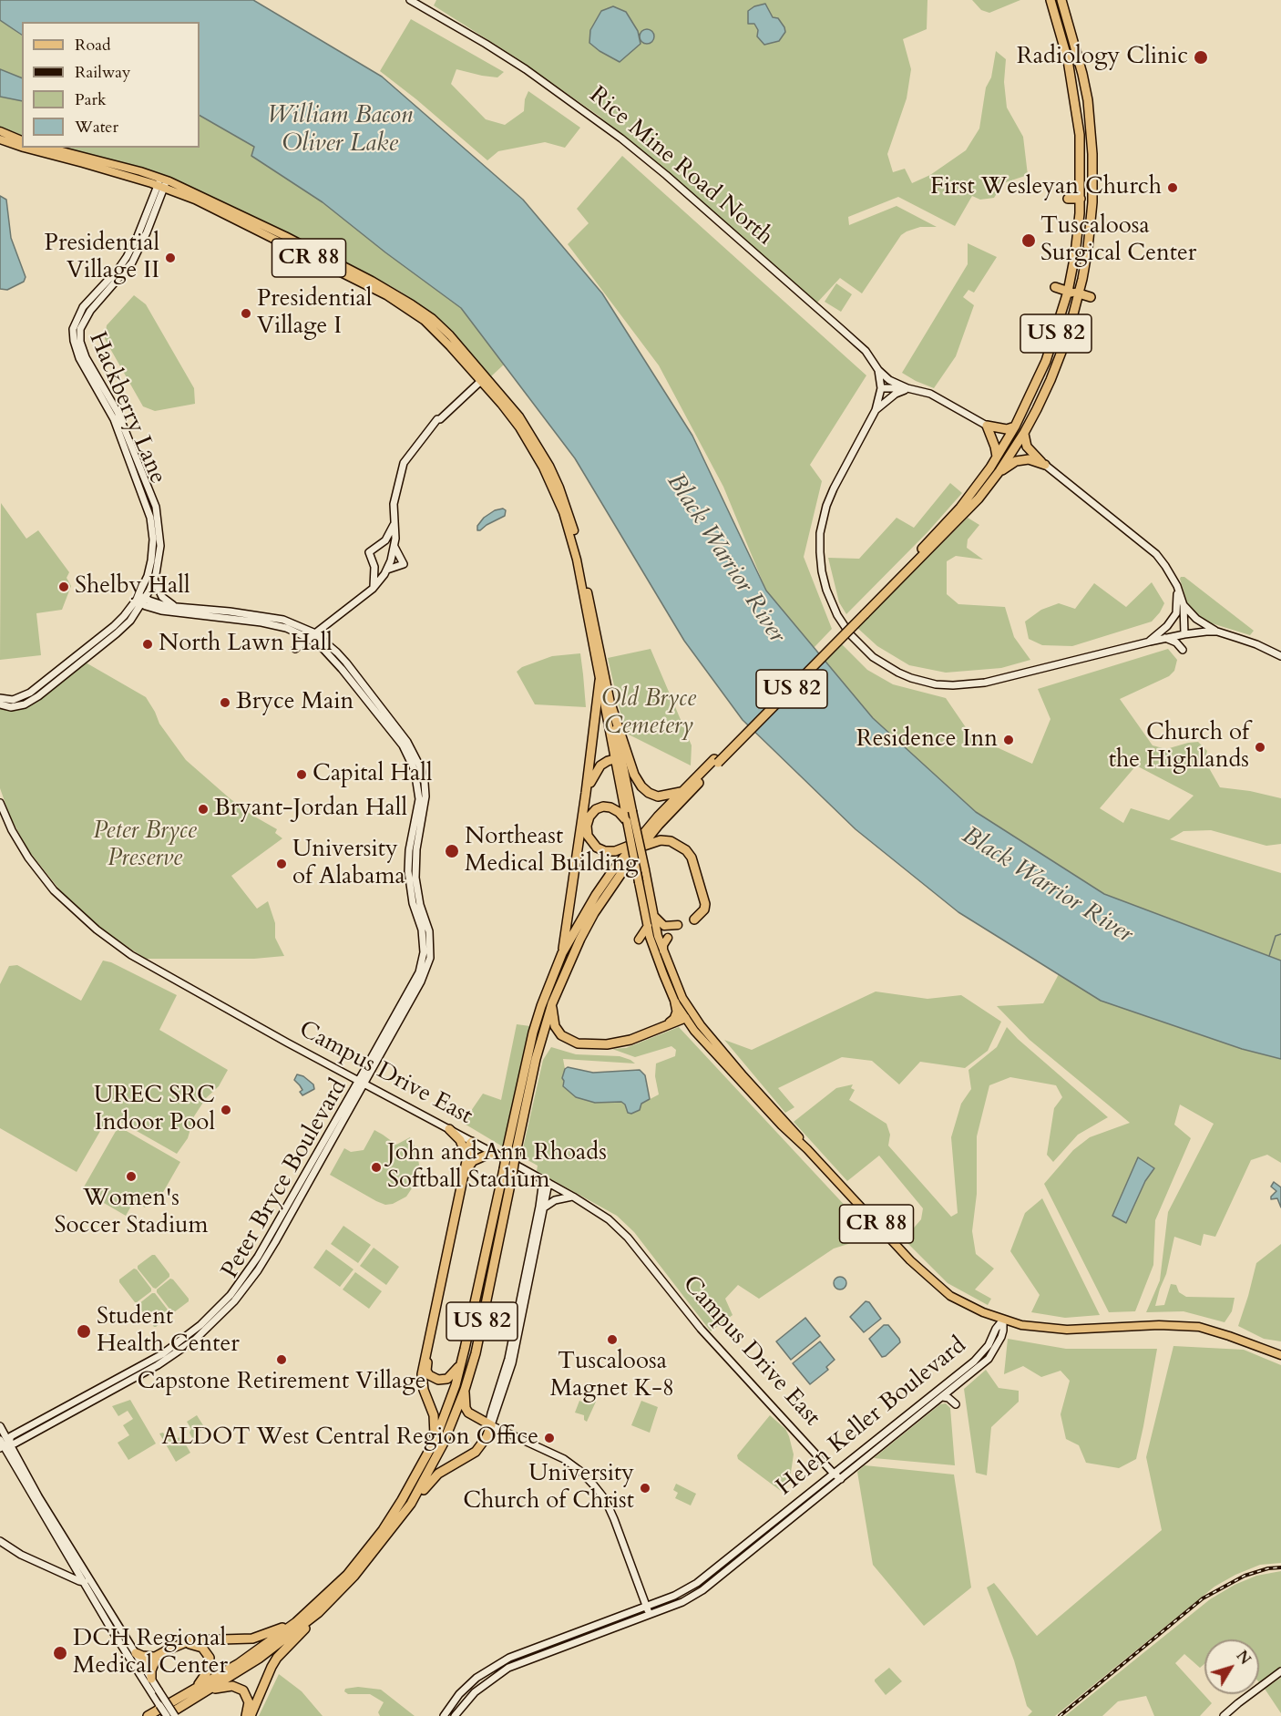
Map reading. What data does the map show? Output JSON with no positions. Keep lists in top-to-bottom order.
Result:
{
  "streets": {
    "highway": ["US 82"],
    "main road": ["CR 88"],
    "street": [
      "Rice Mine Road North",
      "Hackberry Lane",
      "Campus Drive East",
      "Peter Bryce Boulevard",
      "Helen Keller Boulevard"
    ]
  },
  "crossings": [
    ["CR 88", "Hackberry Lane"],
    ["CR 88", "Helen Keller Boulevard"],
    ["Hackberry Lane", "Peter Bryce Boulevard"],
    ["Campus Drive East", "Peter Bryce Boulevard"],
    ["Campus Drive East", "Helen Keller Boulevard"]
  ],
  "water": ["William Bacon Oliver Lake", "Black Warrior River"],
  "parks": ["Old Bryce Cemetery", "Peter Bryce Preserve"],
  "places": [
    "Radiology Clinic",
    "First Wesleyan Church",
    "Tuscaloosa Surgical Center",
    "Presidential Village II",
    "Presidential Village I",
    "Shelby Hall",
    "North Lawn Hall",
    "Bryce Main",
    "Residence Inn",
    "Church of the Highlands",
    "Capital Hall",
    "Bryant-Jordan Hall",
    "Northeast Medical Building",
    "University of Alabama",
    "UREC SRC Indoor Pool",
    "John and Ann Rhoads Softball Stadium",
    "Women's Soccer Stadium",
    "Student Health Center",
    "Tuscaloosa Magnet K-8",
    "Capstone Retirement Village",
    "ALDOT West Central Region Office",
    "University Church of Christ",
    "DCH Regional Medical Center"
  ],
  "legend": [
    "Road",
    "Railway",
    "Park",
    "Water"
  ],
  "north": "top right"
}
